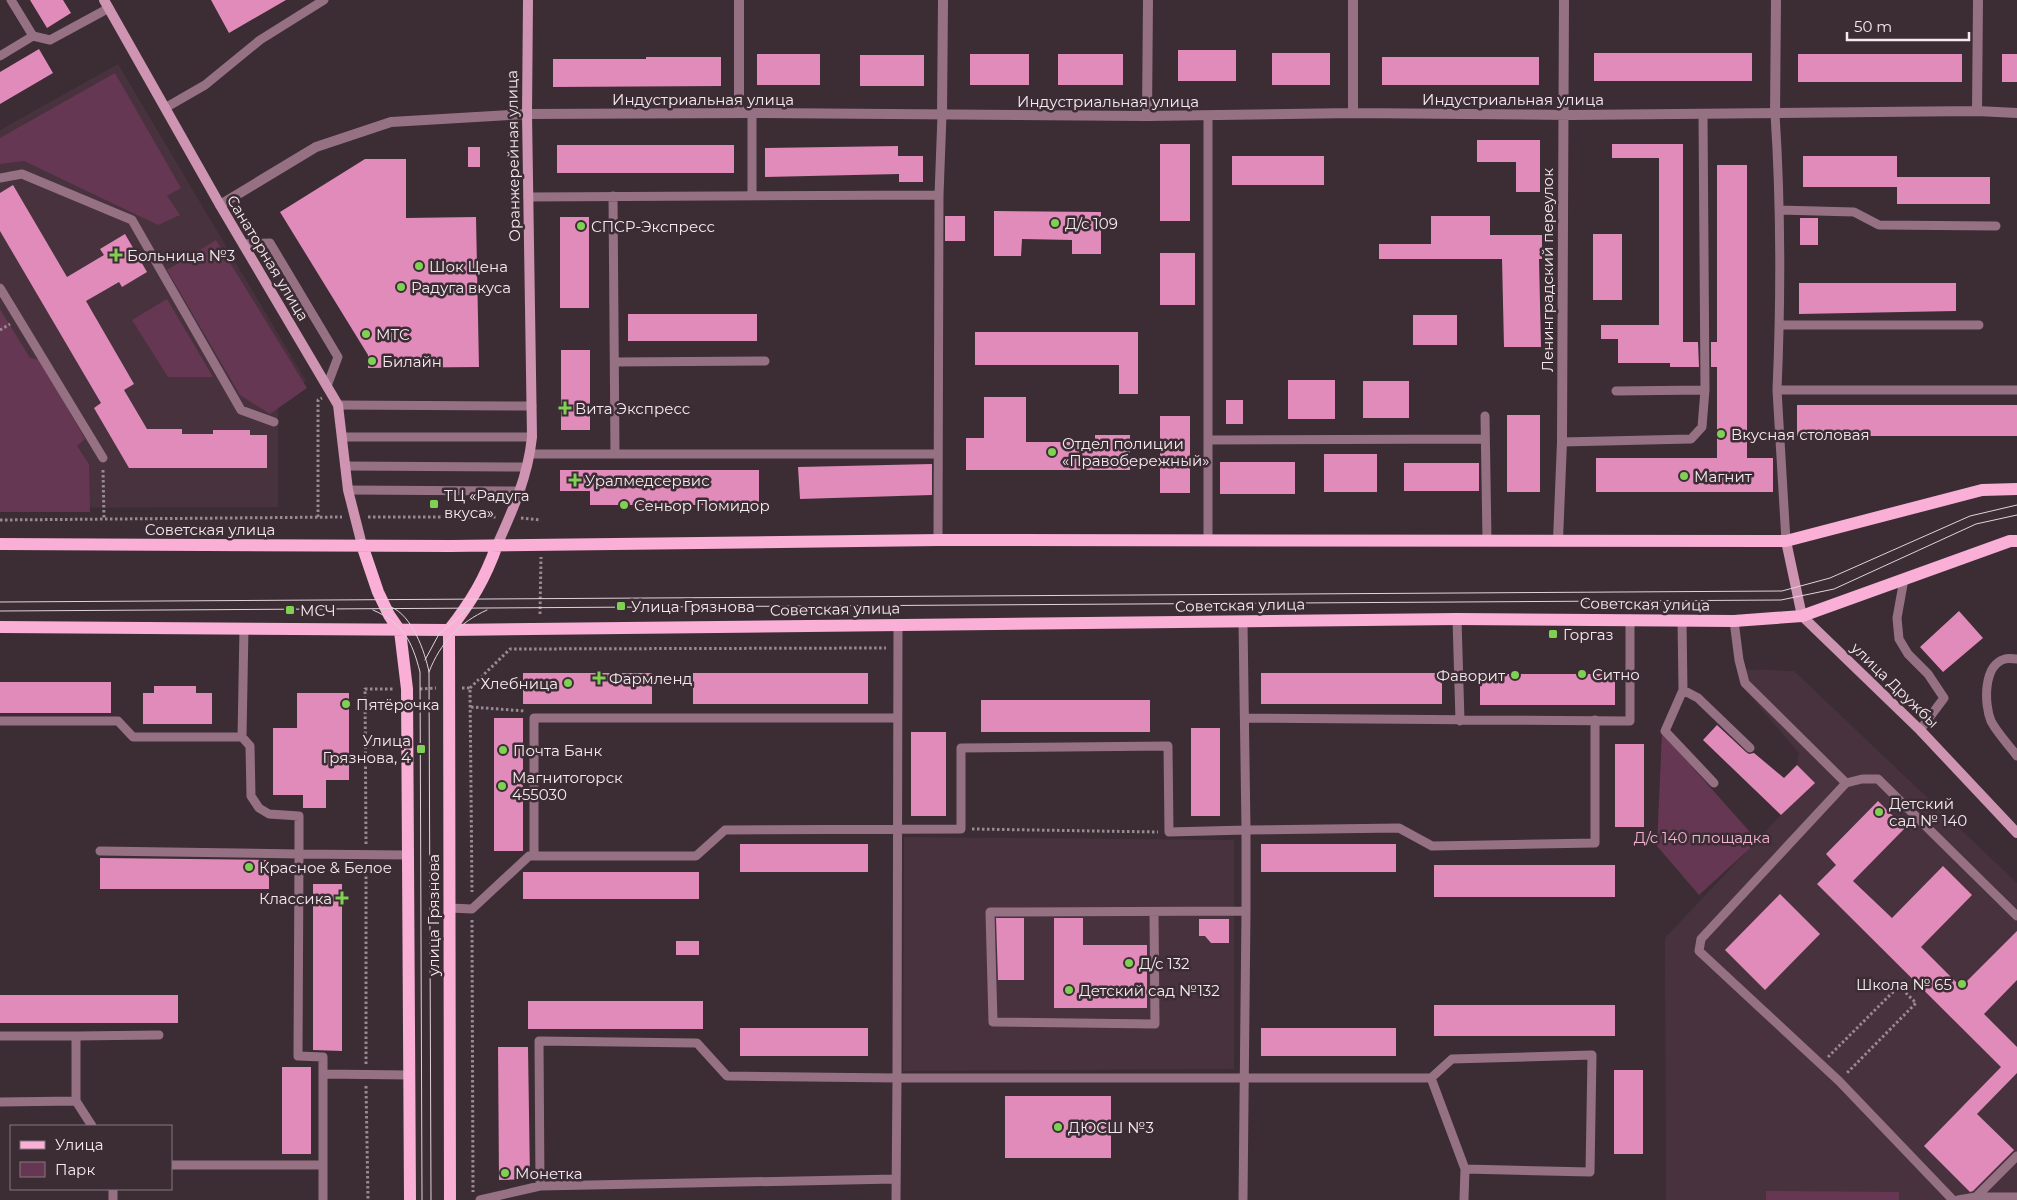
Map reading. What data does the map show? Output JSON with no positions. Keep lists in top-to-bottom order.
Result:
{
  "streets": {
    "main road": [
      "Оранжерейная улица",
      "Санаторная улица",
      "Советская улица",
      "улица Дружбы",
      "улица Грязнова"
    ],
    "street": ["Индустриальная улица", "Ленинградский переулок"]
  },
  "crossings": [
    ["Индустриальная улица", "Оранжерейная улица"],
    ["Индустриальная улица", "Санаторная улица"],
    ["Индустриальная улица", "Ленинградский переулок"],
    ["Оранжерейная улица", "Советская улица"],
    ["Санаторная улица", "Советская улица"],
    ["Советская улица", "улица Дружбы"],
    ["Советская улица", "улица Грязнова"]
  ],
  "parks": ["Д/с 140 площадка"],
  "places": {
    "other": [
      "Д/с 109",
      "СПСР-Экспресс",
      "Шок Цена",
      "Радуга вкуса",
      "МТС",
      "Билайн",
      "Вкусная столовая",
      "Отдел полиции «Правобережный»",
      "Магнит",
      "Сеньор Помидор",
      "Ситно",
      "Фаворит",
      "Хлебница",
      "Пятёрочка",
      "Почта Банк",
      "Магнитогорск 455030",
      "Детский сад № 140",
      "Красное & Белое",
      "Д/с 132",
      "Школа № 65",
      "Детский сад №132",
      "ДЮСШ №3",
      "Монетка"
    ],
    "health": [
      "Больница №3",
      "Вита Экспресс",
      "Уралмедсервис",
      "Фармленд",
      "Классика"
    ],
    "transit": [
      "ТЦ «Радуга вкуса»",
      "Улица Грязнова",
      "МСЧ",
      "Горгаз",
      "Улица Грязнова, 4"
    ]
  },
  "legend": ["Улица", "Парк"],
  "scale_bar": "50 m"
}
